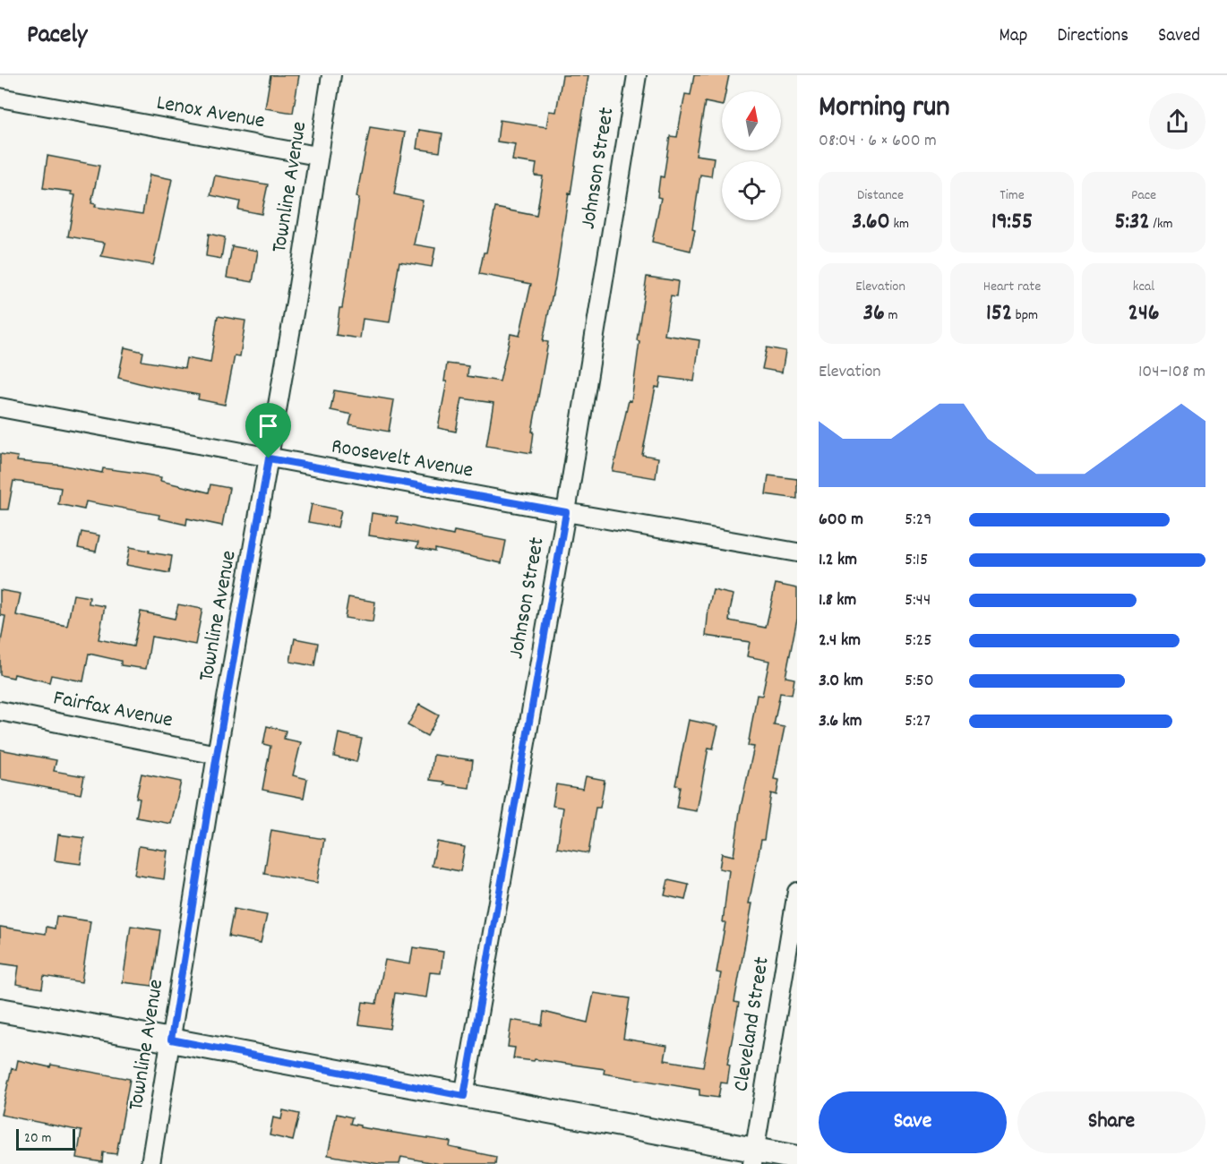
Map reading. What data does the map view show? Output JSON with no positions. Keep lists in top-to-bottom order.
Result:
{
  "streets": {
    "street": [
      "Lenox Avenue",
      "Johnson Street",
      "Townline Avenue",
      "Roosevelt Avenue",
      "Fairfax Avenue",
      "Cleveland Street"
    ]
  },
  "crossings": [
    ["Lenox Avenue", "Townline Avenue"],
    ["Johnson Street", "Roosevelt Avenue"],
    ["Townline Avenue", "Roosevelt Avenue"],
    ["Townline Avenue", "Fairfax Avenue"]
  ],
  "scale_bar": "20 m",
  "north": "top",
  "page": {
    "header": "Pacely",
    "nav": ["Map", "Directions", "Saved"],
    "heading": ["Morning run", "08:04 · 6 × 600 m"],
    "stats": [
      ["Distance", "3.60 km"],
      ["Time", "19:55"],
      ["Pace", "5:32 /km"],
      ["Elevation", "36 m"],
      ["Heart rate", "152 bpm"],
      ["kcal", "246"]
    ],
    "chart": ["Elevation", "104–108 m"],
    "list": [
      {
        "name": "600 m",
        "note": "5:29"
      },
      {
        "name": "1.2 km",
        "note": "5:15"
      },
      {
        "name": "1.8 km",
        "note": "5:44"
      },
      {
        "name": "2.4 km",
        "note": "5:25"
      },
      {
        "name": "3.0 km",
        "note": "5:50"
      },
      {
        "name": "3.6 km",
        "note": "5:27"
      }
    ],
    "buttons": ["Save", "Share"],
    "scale": "20 m"
  }
}
